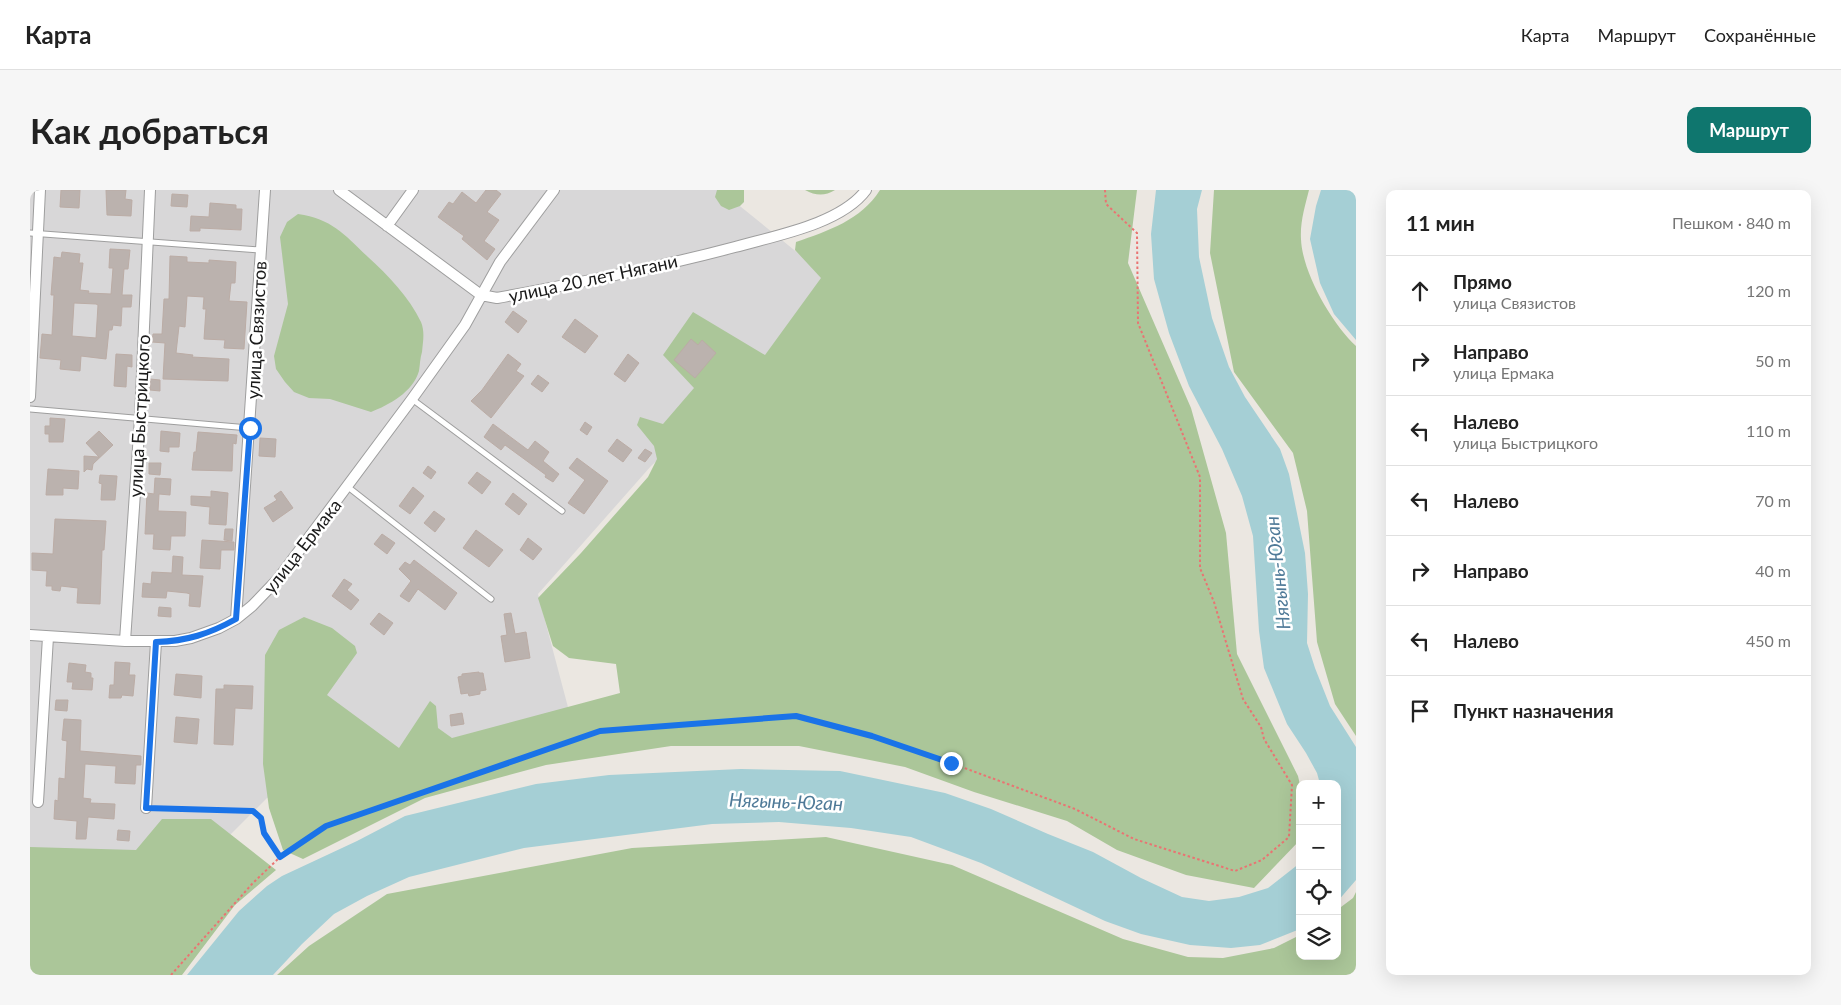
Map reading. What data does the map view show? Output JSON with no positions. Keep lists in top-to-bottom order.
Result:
{
  "streets": {
    "street": [
      "улица 20 лет Нягани",
      "улица Связистов",
      "улица Быстрицкого",
      "улица Ермака"
    ]
  },
  "crossings": [
    ["улица 20 лет Нягани", "улица Ермака"],
    ["улица Связистов", "улица Ермака"],
    ["улица Быстрицкого", "улица Ермака"]
  ],
  "water": ["Нягынь-Юган"],
  "page": {
    "header": "Карта",
    "nav": ["Карта", "Маршрут", "Сохранённые"],
    "buttons": "Маршрут",
    "title": "Как добраться",
    "heading": ["11 мин", "Пешком · 840 m"],
    "list": [
      ["Прямо", "улица Связистов", "120 m"],
      ["Направо", "улица Ермака", "50 m"],
      ["Налево", "улица Быстрицкого", "110 m"],
      ["Налево", "70 m"],
      ["Направо", "40 m"],
      ["Налево", "450 m"],
      "Пункт назначения"
    ],
    "map_buttons": ["+", "−"]
  }
}
